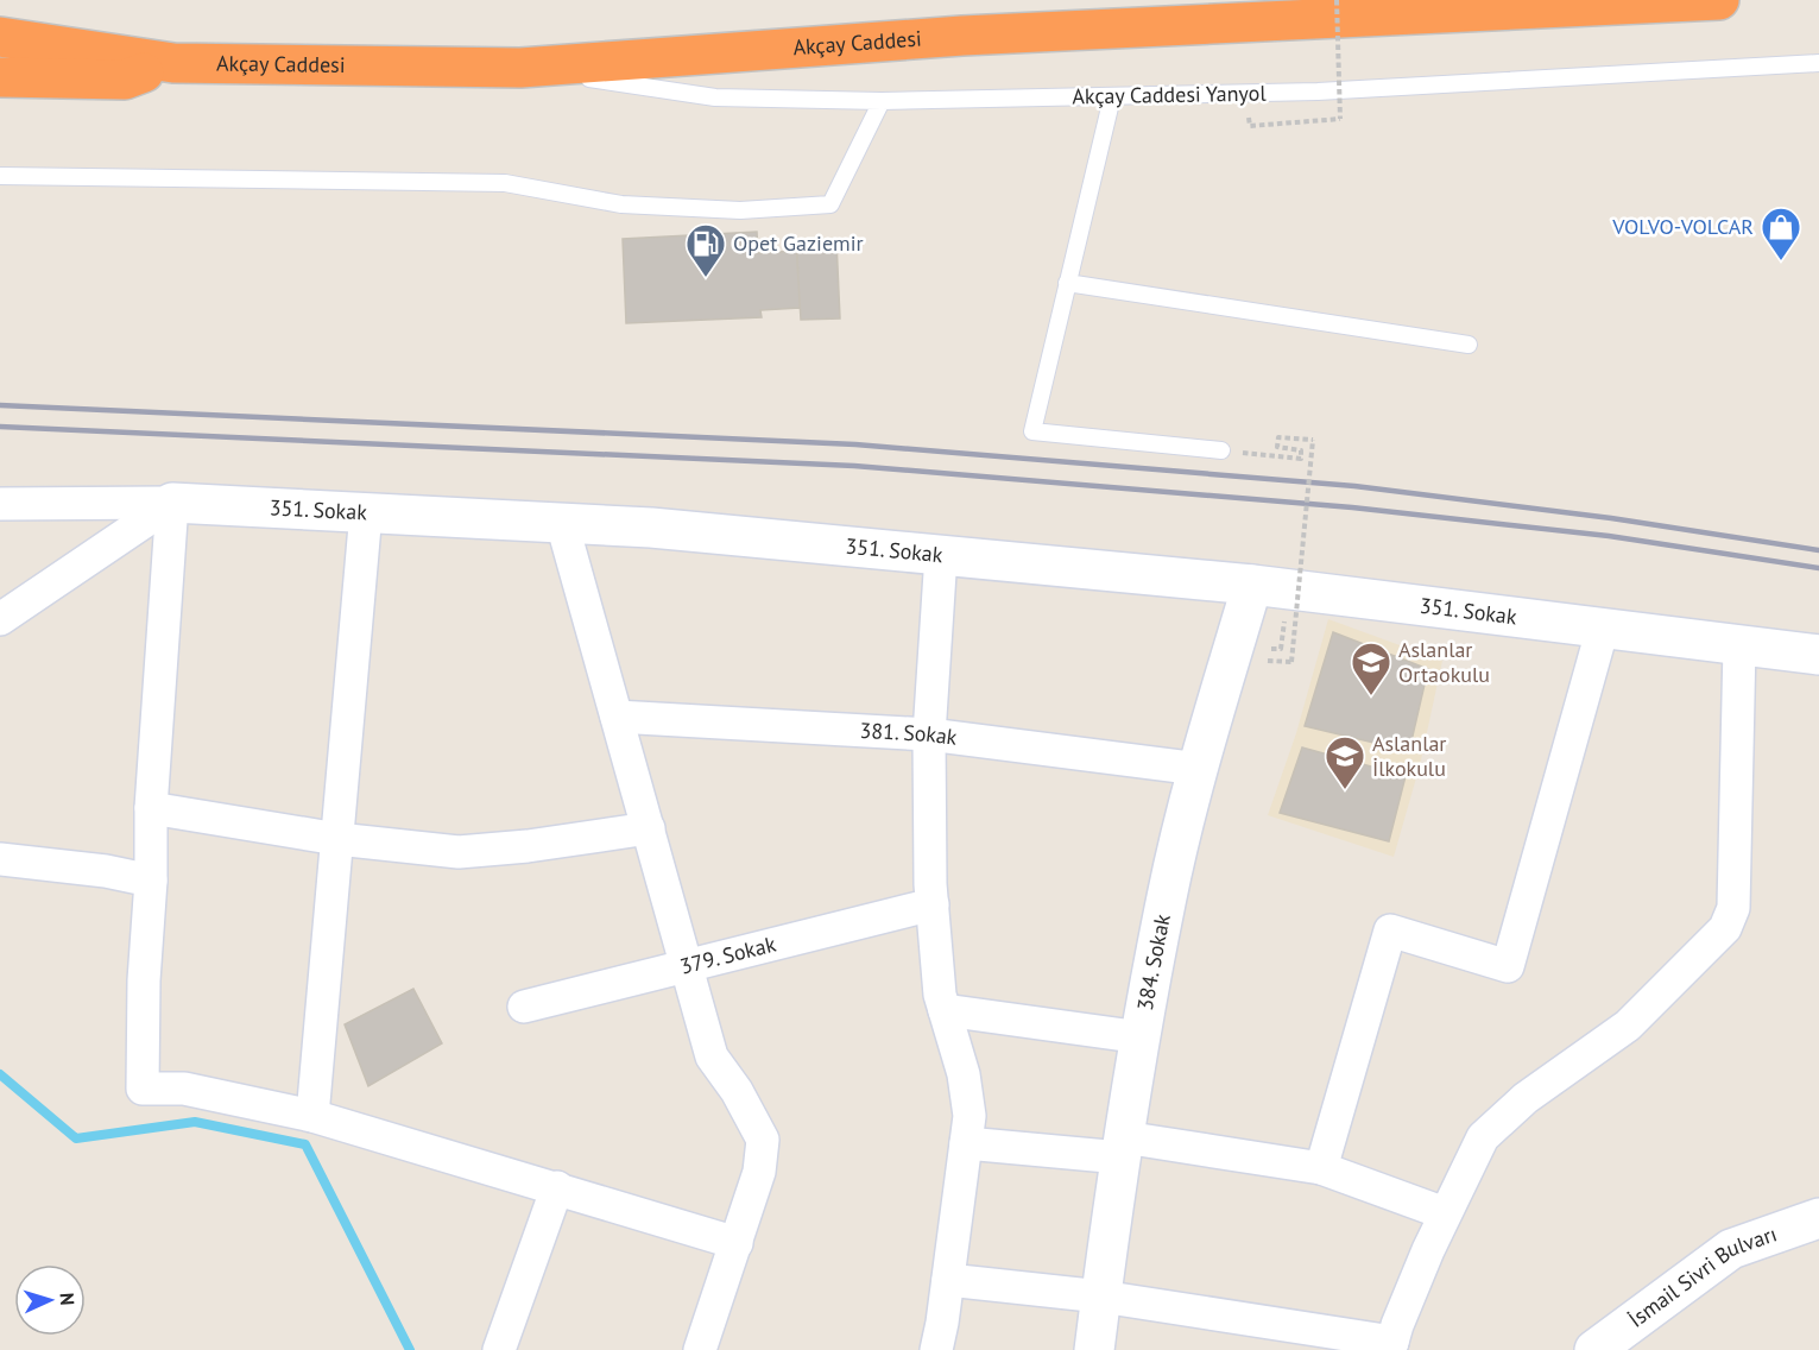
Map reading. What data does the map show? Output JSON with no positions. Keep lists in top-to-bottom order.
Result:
{
  "streets": {
    "highway": ["Akçay Caddesi"],
    "street": [
      "351. Sokak",
      "381. Sokak",
      "379. Sokak",
      "384. Sokak",
      "İsmail Sivri Bulvarı"
    ],
    "lane": ["Akçay Caddesi Yanyol"]
  },
  "crossings": [
    ["Akçay Caddesi", "Akçay Caddesi Yanyol"],
    ["351. Sokak", "384. Sokak"],
    ["381. Sokak", "384. Sokak"]
  ],
  "places": {
    "shop": ["VOLVO-VOLCAR"],
    "fuel station": ["Opet Gaziemir"],
    "school or university": ["Aslanlar Ortaokulu", "Aslanlar İlkokulu"]
  },
  "north": "right"
}
